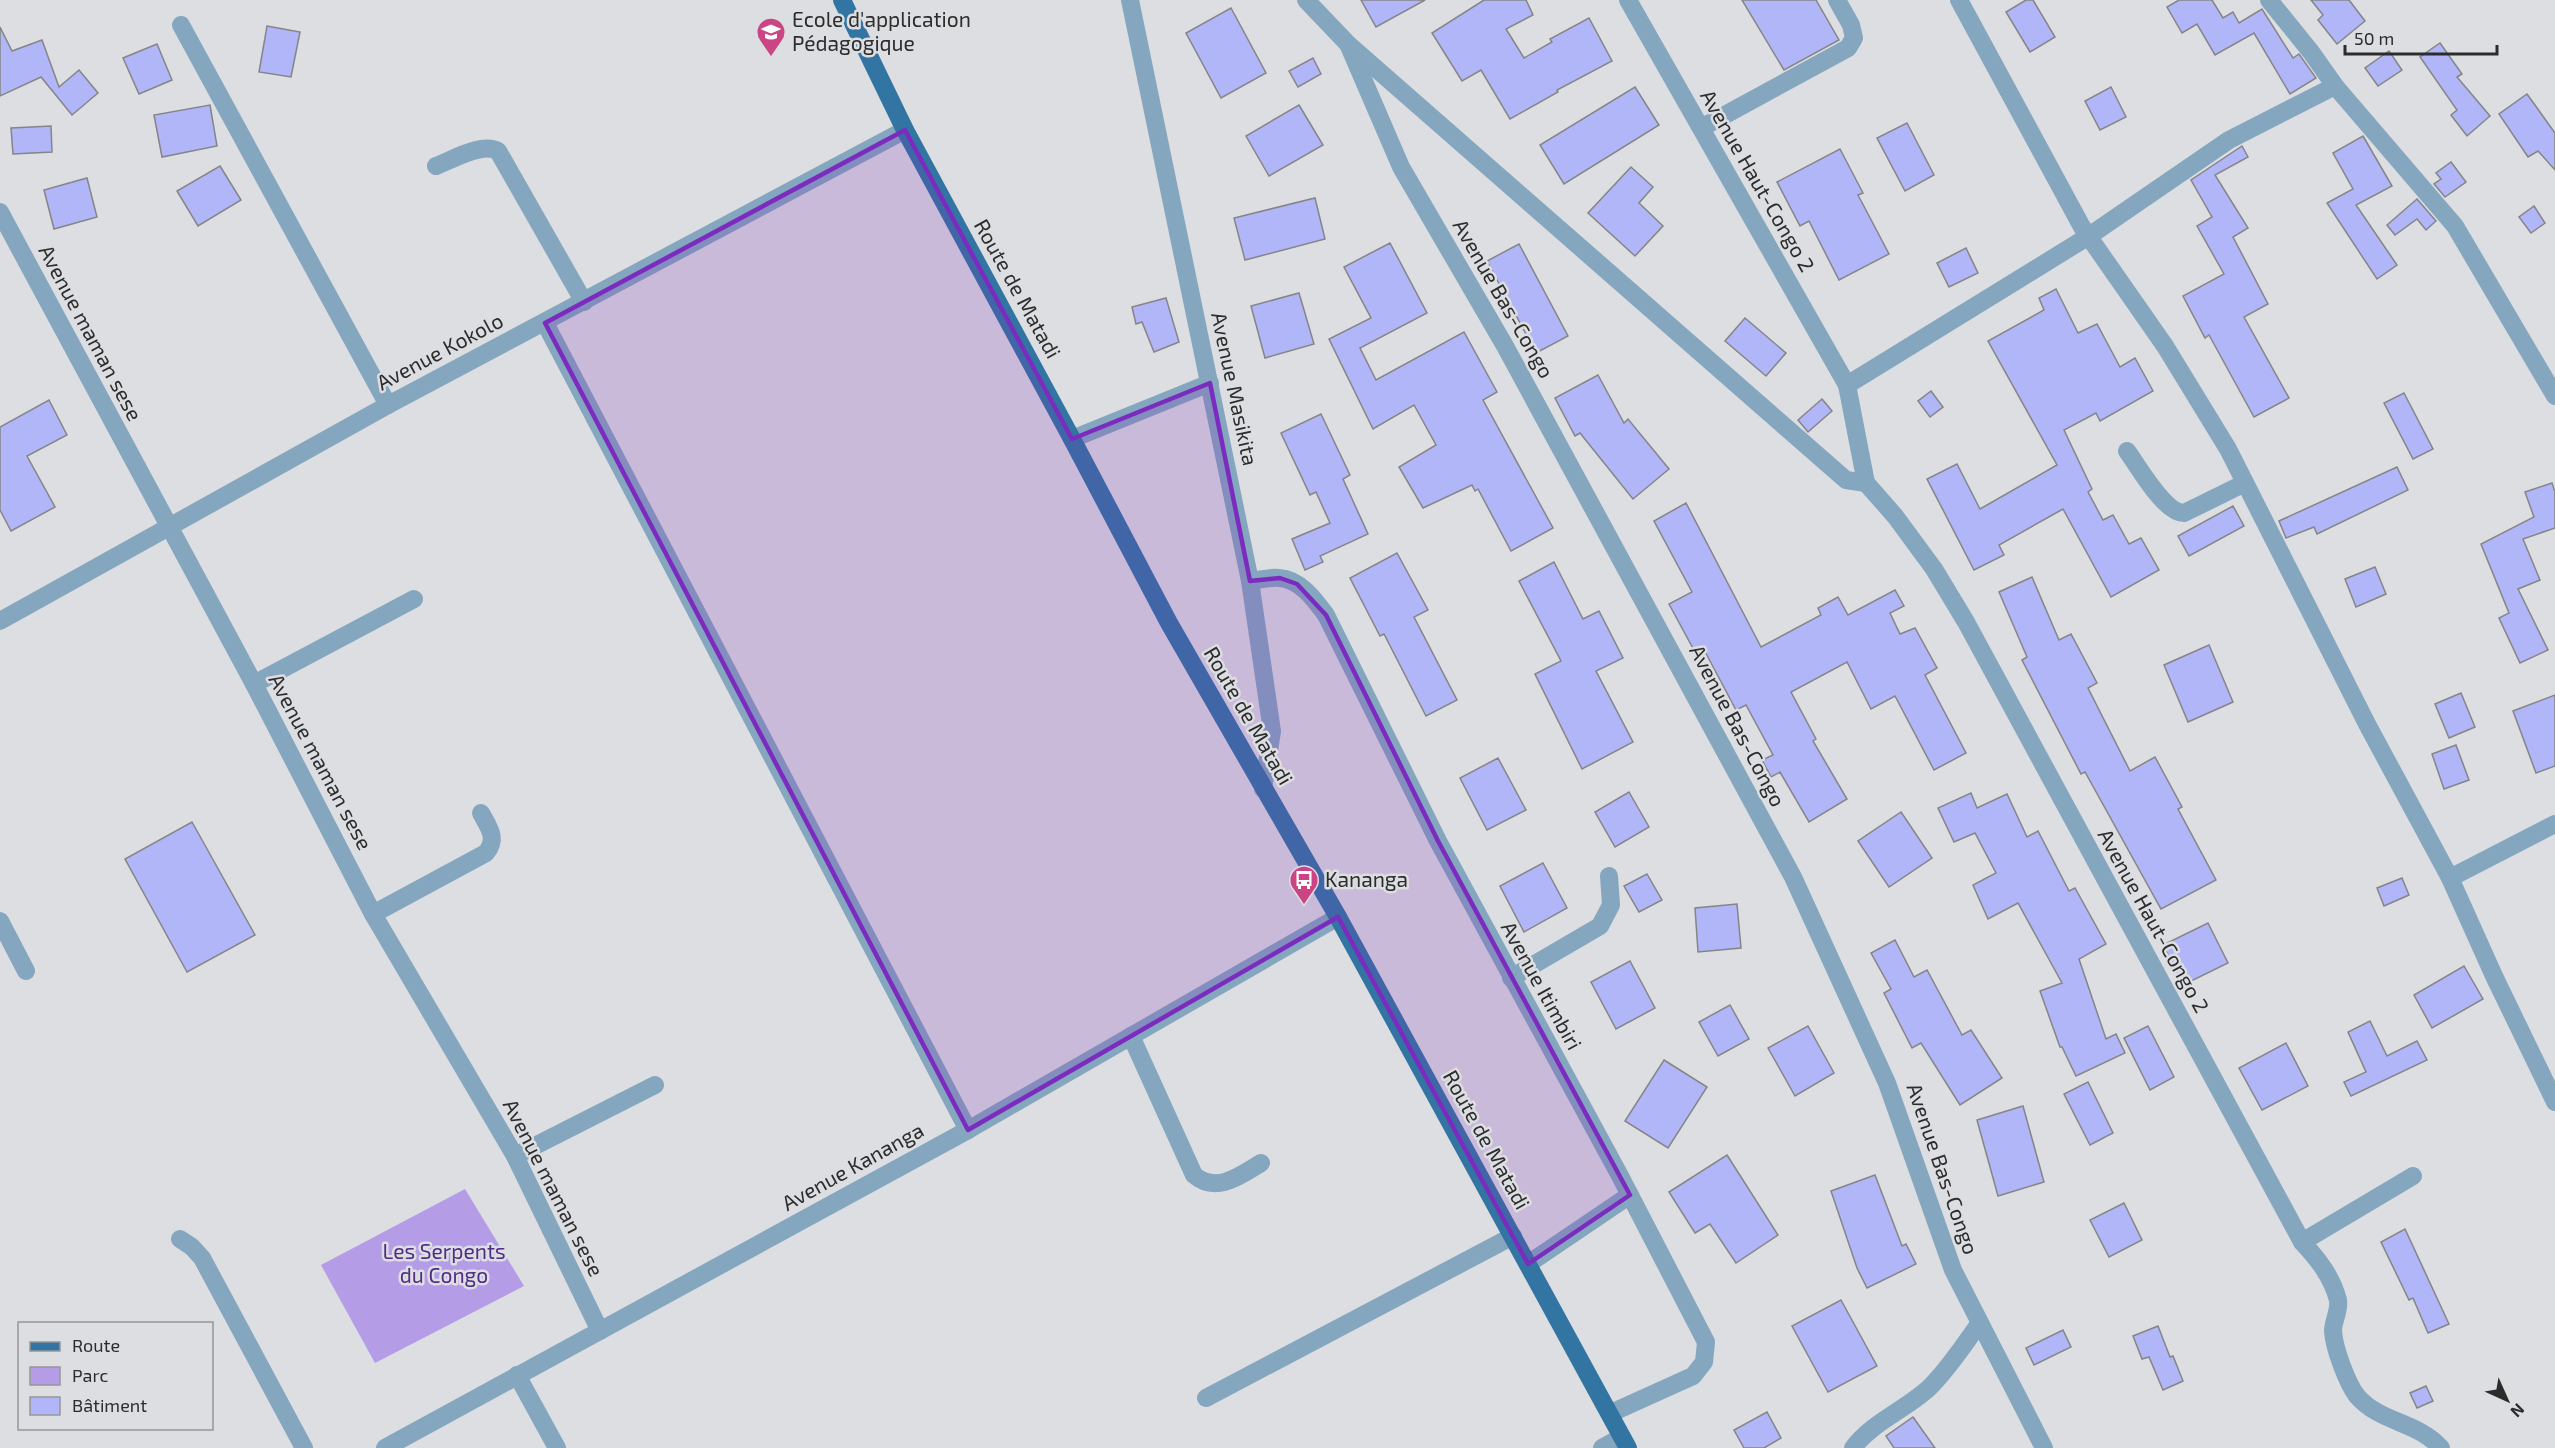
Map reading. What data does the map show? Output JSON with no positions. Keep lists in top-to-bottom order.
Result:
{
  "streets": {
    "main road": ["Route de Matadi"],
    "street": [
      "Avenue Haut-Congo 2",
      "Avenue Bas-Congo",
      "Avenue maman sese",
      "Avenue Kokolo",
      "Avenue Masikita",
      "Avenue Itimbiri",
      "Avenue Kananga"
    ]
  },
  "crossings": [
    ["Route de Matadi", "Avenue Kokolo"],
    ["Route de Matadi", "Avenue Masikita"],
    ["Route de Matadi", "Avenue Itimbiri"],
    ["Route de Matadi", "Avenue Kananga"],
    ["Avenue maman sese", "Avenue Kokolo"],
    ["Avenue maman sese", "Avenue Kananga"],
    ["Avenue Masikita", "Avenue Itimbiri"]
  ],
  "parks": ["Les Serpents du Congo"],
  "places": {
    "school or university": ["Ecole d'application Pédagogique"],
    "bus stop": ["Kananga"]
  },
  "legend": ["Route", "Parc", "Bâtiment"],
  "scale_bar": "50 m",
  "north": "bottom right"
}
